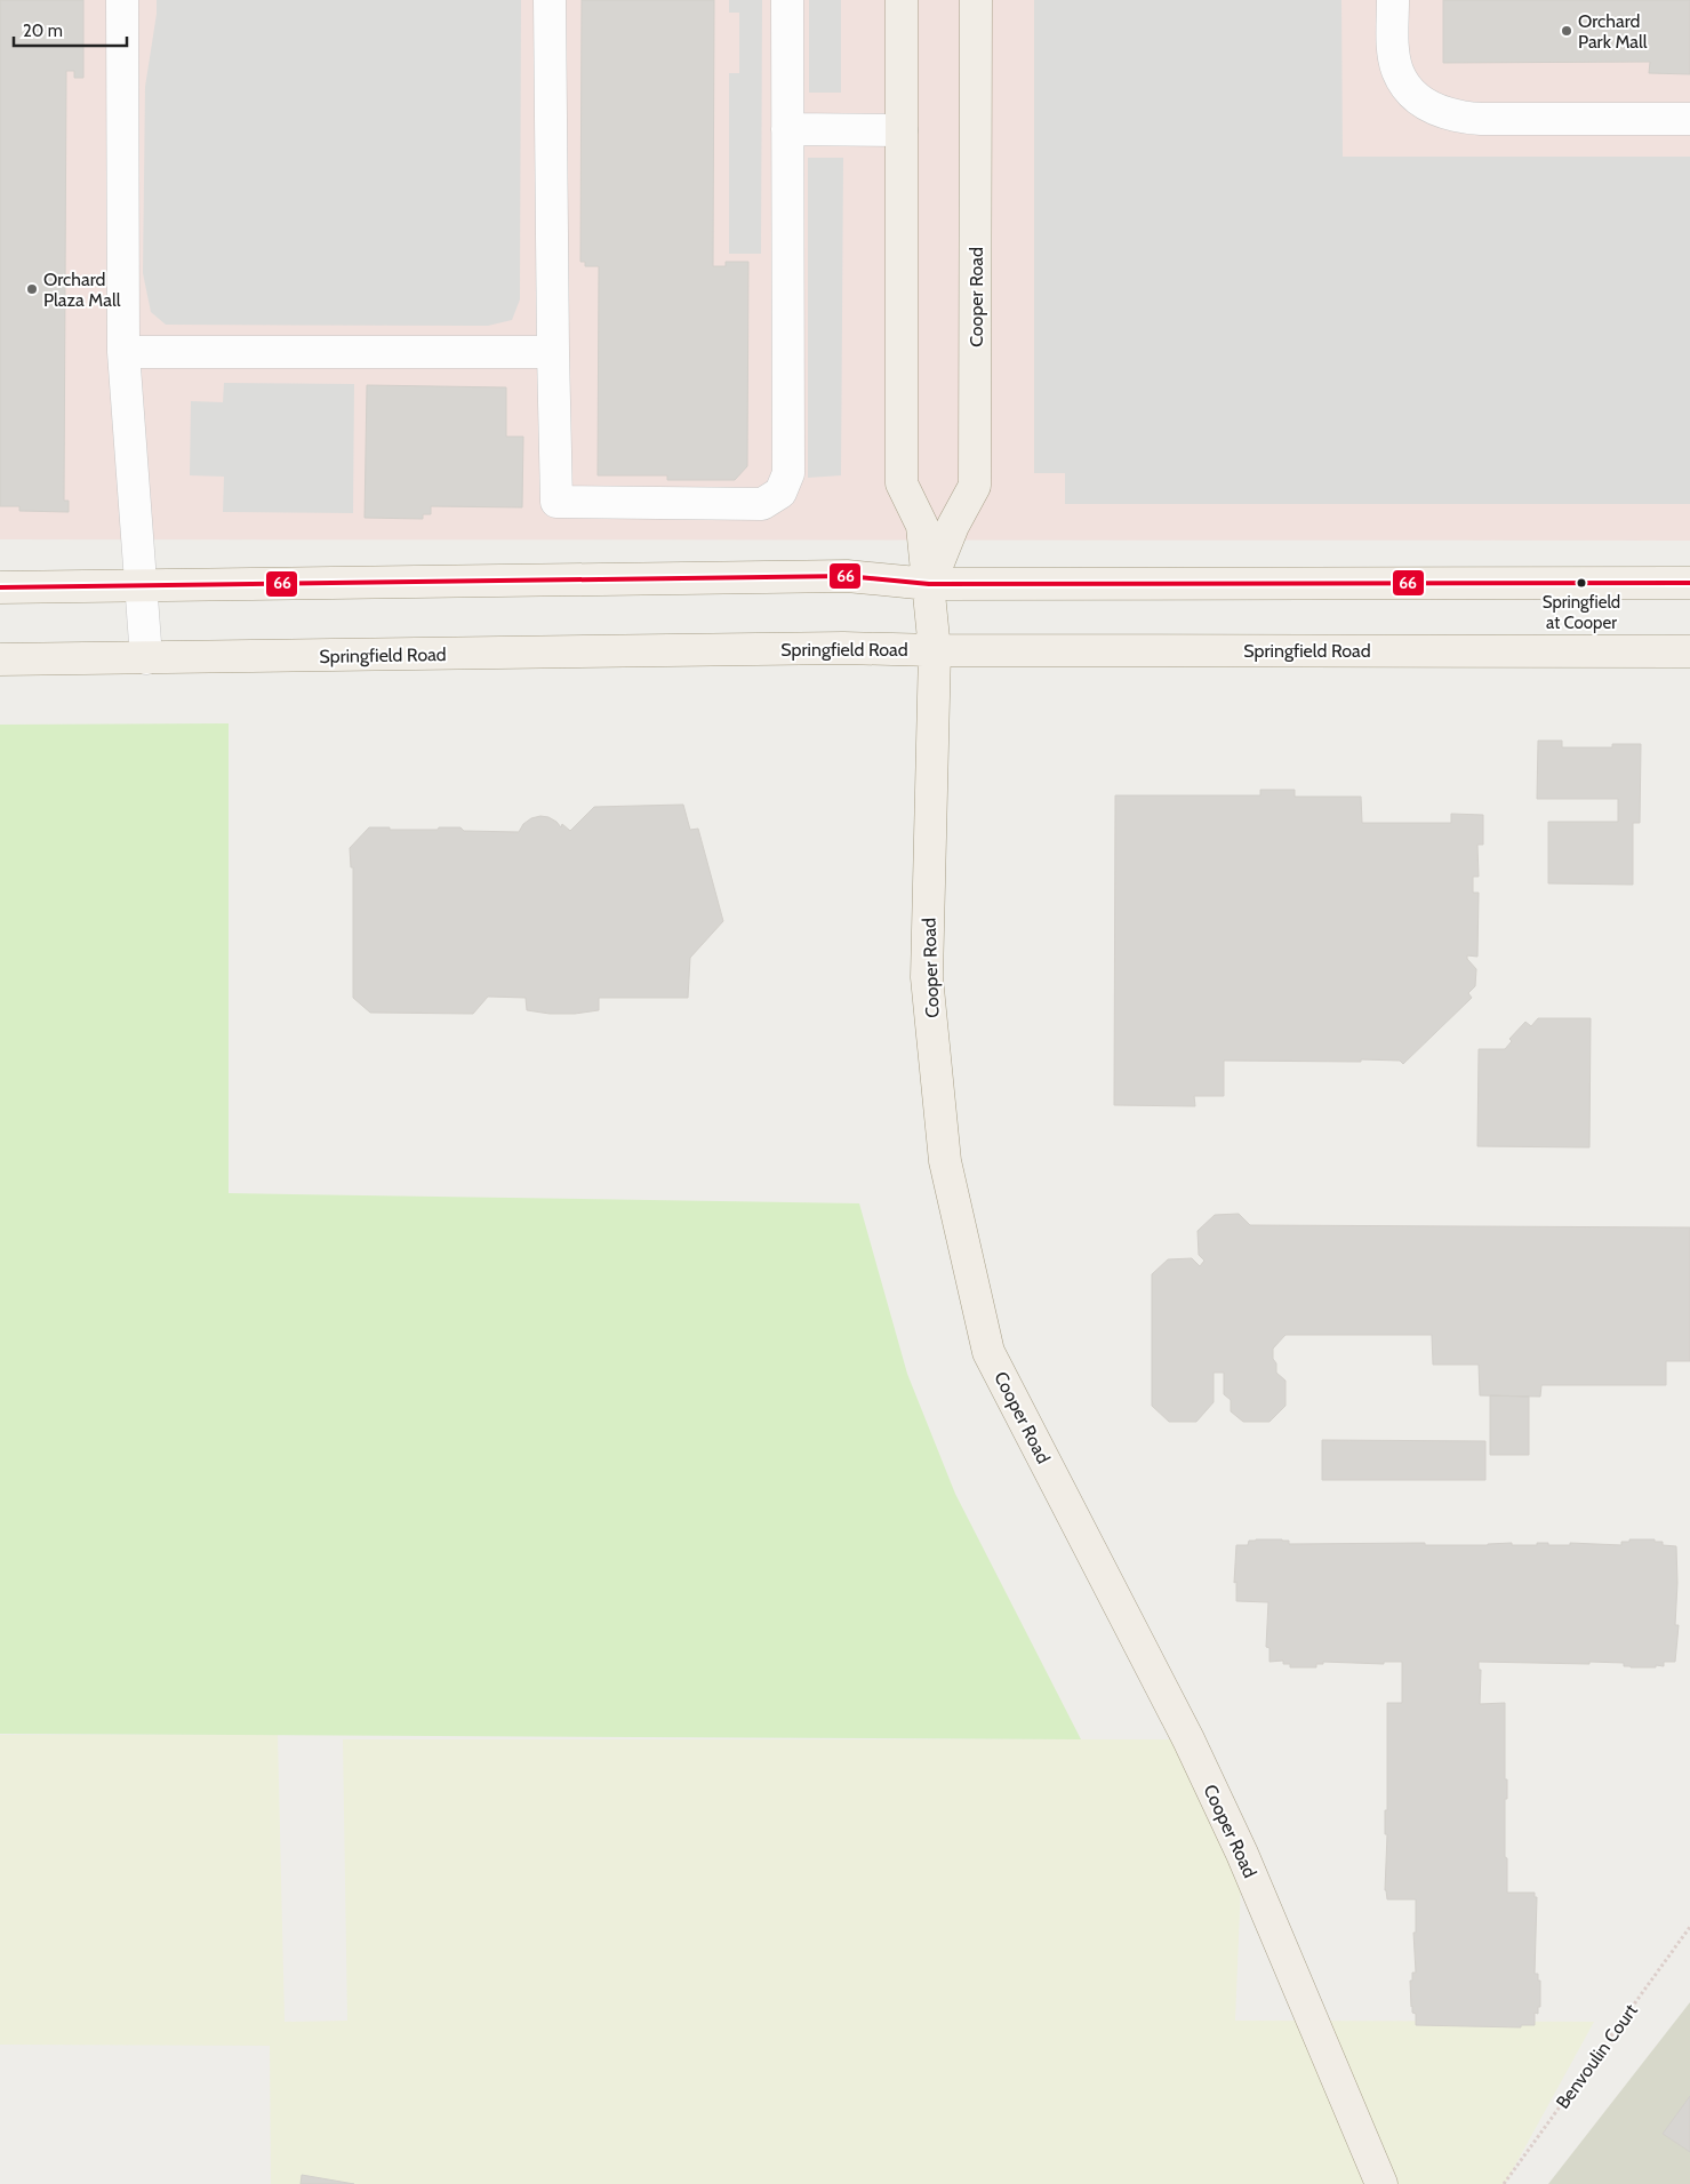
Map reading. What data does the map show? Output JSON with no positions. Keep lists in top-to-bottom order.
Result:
{
  "streets": {
    "main road": ["Cooper Road", "Springfield Road"],
    "path": ["Benvoulin Court"]
  },
  "crossings": [
    ["Cooper Road", "Springfield Road"]
  ],
  "places": ["Orchard Park Mall", "Orchard Plaza Mall", "Springfield at Cooper"],
  "lines": ["transit line 66"],
  "scale_bar": "20 m"
}
